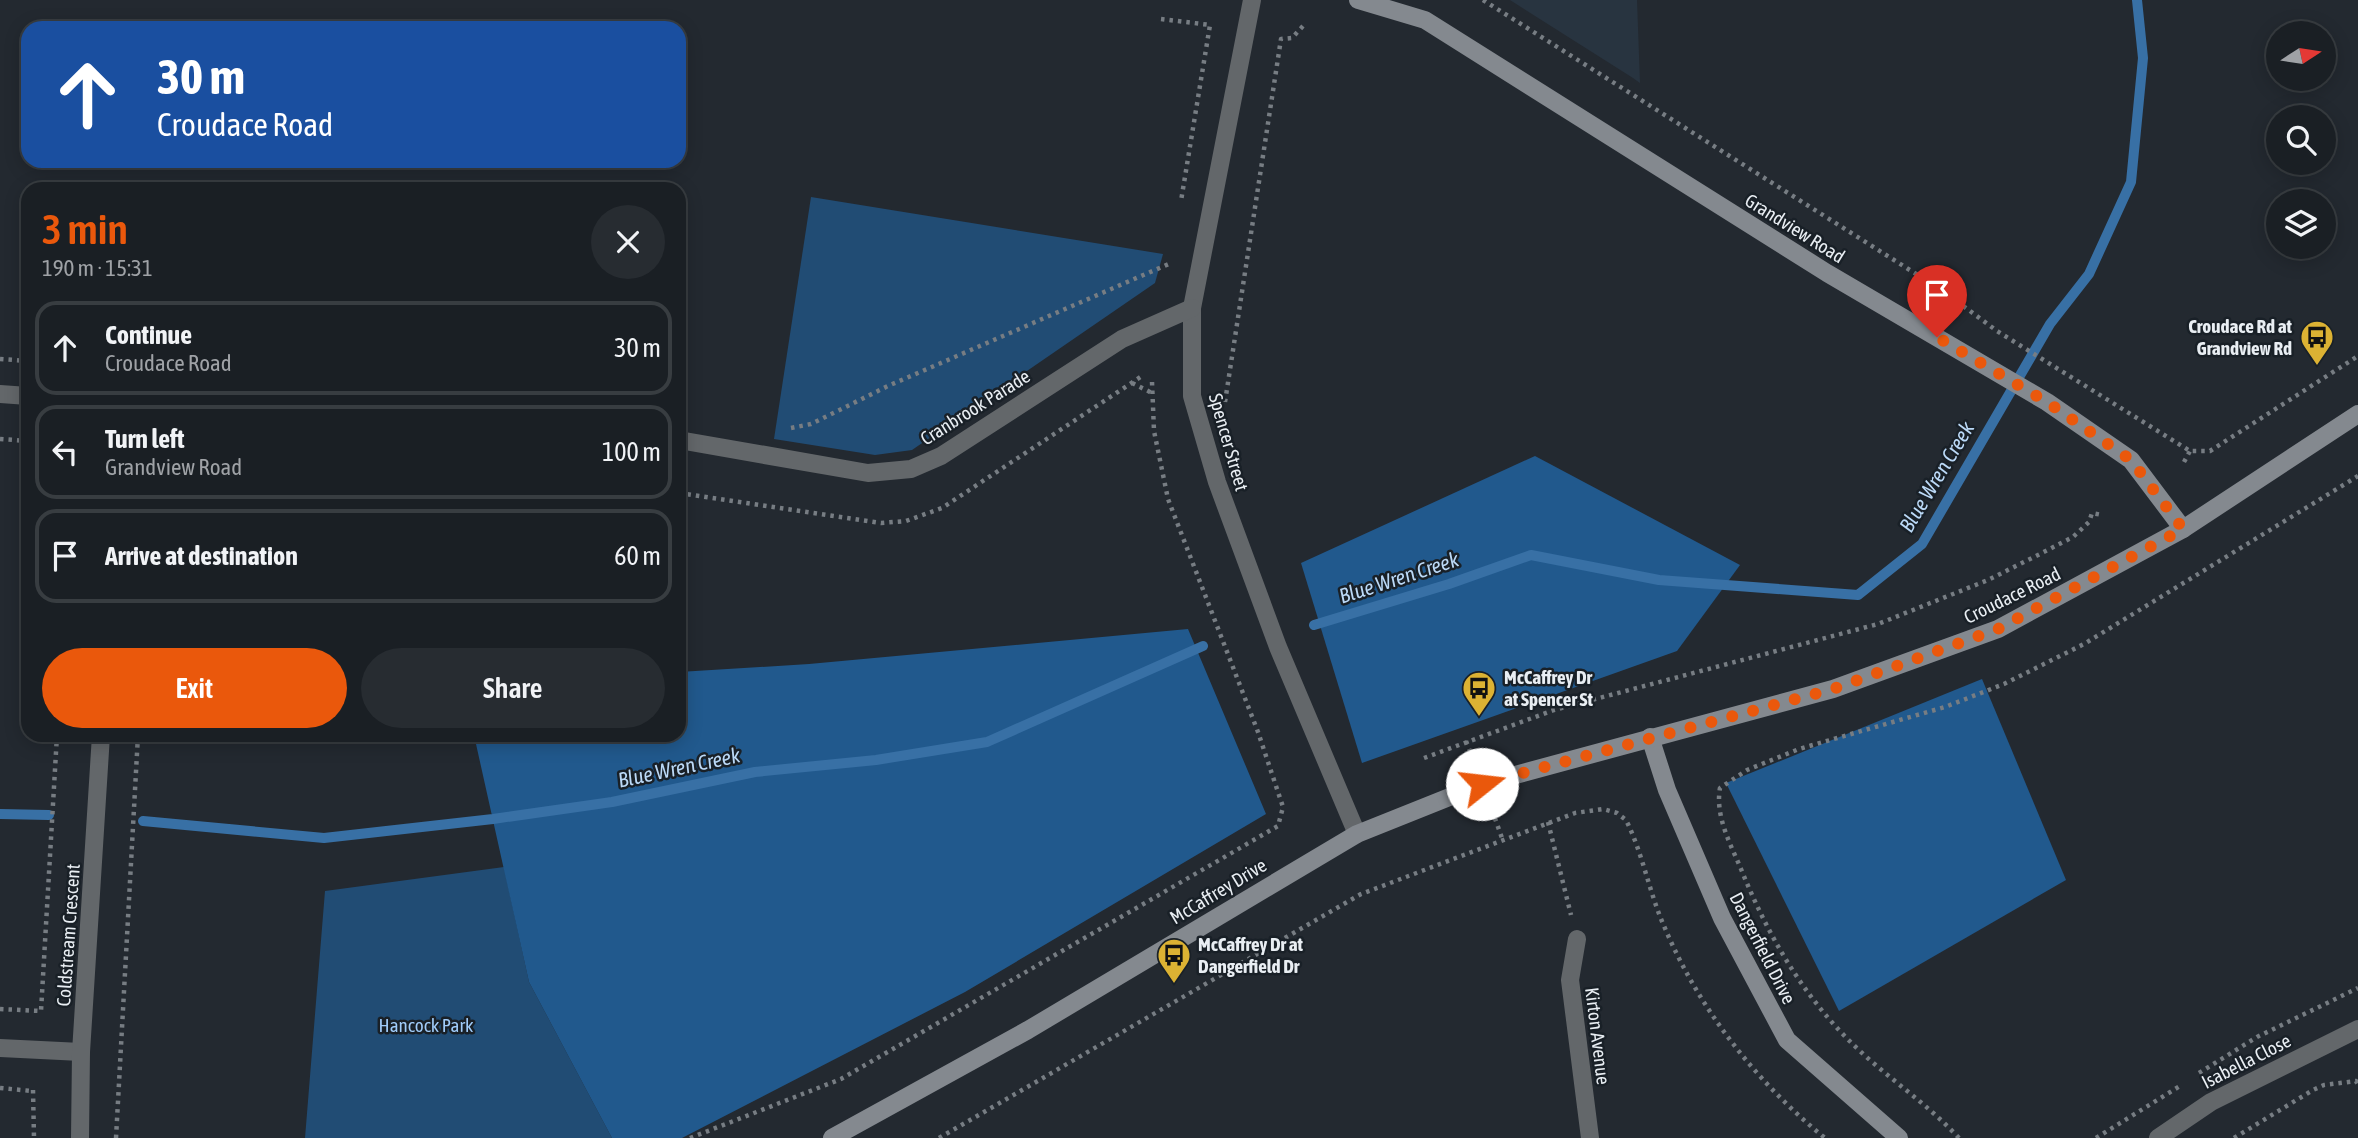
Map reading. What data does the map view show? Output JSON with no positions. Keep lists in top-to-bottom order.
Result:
{
  "streets": {
    "main road": [
      "Grandview Road",
      "Croudace Road",
      "McCaffrey Drive",
      "Dangerfield Drive"
    ],
    "street": [
      "Cranbrook Parade",
      "Spencer Street",
      "Coldstream Crescent",
      "Kirton Avenue",
      "Isabella Close"
    ]
  },
  "crossings": [
    ["Grandview Road", "Croudace Road"],
    ["Cranbrook Parade", "Spencer Street"],
    ["Spencer Street", "McCaffrey Drive"],
    ["Croudace Road", "McCaffrey Drive"],
    ["Croudace Road", "Dangerfield Drive"],
    ["McCaffrey Drive", "Dangerfield Drive"]
  ],
  "water": ["Blue Wren Creek"],
  "parks": ["Hancock Park"],
  "places": {
    "bus stop": ["Croudace Rd at Grandview Rd", "McCaffrey Dr at Spencer St", "McCaffrey Dr at Dangerfield Dr"]
  },
  "north": "right",
  "page": {
    "turn": ["30 m", "Croudace Road"],
    "heading": ["3 min", "190 m · 15:31"],
    "list": [
      {
        "name": "Continue",
        "note": "Croudace Road",
        "value": "30 m"
      },
      {
        "name": "Turn left",
        "note": "Grandview Road",
        "value": "100 m"
      },
      {
        "name": "Arrive at destination",
        "value": "60 m"
      }
    ],
    "buttons": ["Exit", "Share"]
  }
}
